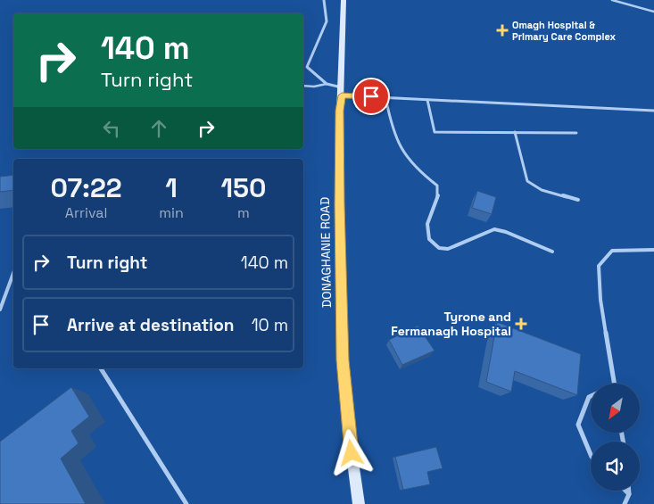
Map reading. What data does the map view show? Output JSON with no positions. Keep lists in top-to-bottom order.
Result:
{
  "streets": {
    "main road": ["DONAGHANIE ROAD"]
  },
  "places": {
    "health": ["Omagh Hospital & Primary Care Complex", "Tyrone and Fermanagh Hospital"]
  },
  "north": "bottom left",
  "page": {
    "turn": ["140 m", "Turn right"],
    "eta": [
      "07:22",
      "Arrival",
      "1",
      "min",
      "150",
      "m"
    ],
    "list": [
      {
        "name": "Turn right",
        "value": "140 m"
      },
      {
        "name": "Arrive at destination",
        "value": "10 m"
      }
    ]
  }
}
